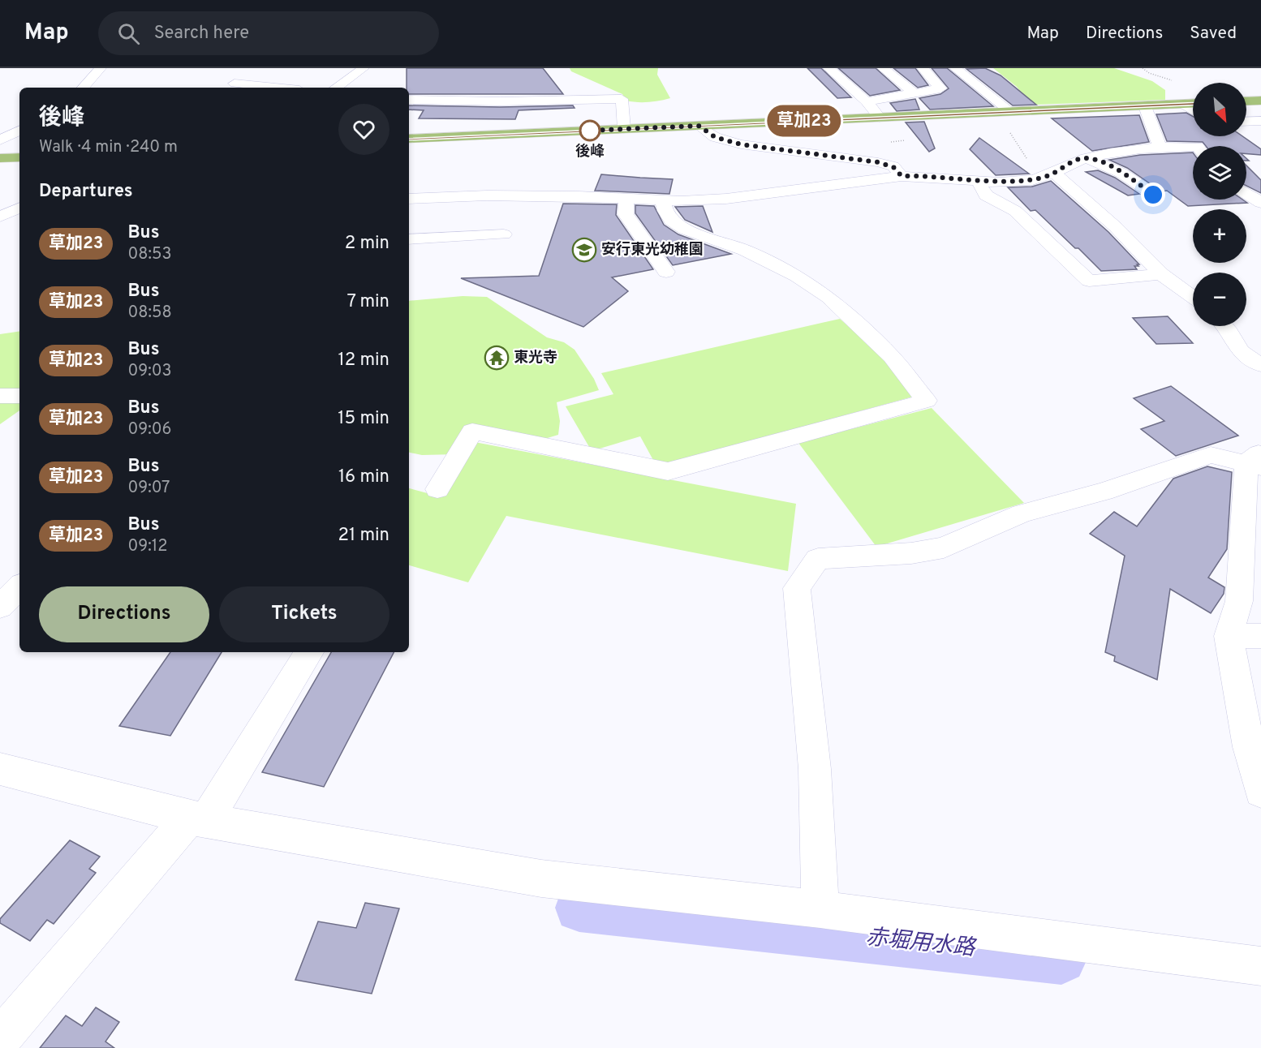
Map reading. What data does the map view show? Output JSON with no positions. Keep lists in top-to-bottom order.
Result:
{
  "water": ["赤堀用水路"],
  "places": {
    "other": ["後峰"],
    "school or university": ["安行東光幼稚園"],
    "temple": ["東光寺"]
  },
  "lines": ["bus line 草加23"],
  "north": "bottom right",
  "page": {
    "header": "Map",
    "search": "Search here",
    "nav": ["Map", "Directions", "Saved"],
    "on_map": "草加23",
    "map_buttons": ["+", "−"],
    "heading": [
      ["後峰", "Walk · 4 min · 240 m"],
      "Departures"
    ],
    "list": [
      {
        "mark": "草加23",
        "name": "Bus",
        "note": "08:53",
        "value": "2 min"
      },
      {
        "mark": "草加23",
        "name": "Bus",
        "note": "08:58",
        "value": "7 min"
      },
      {
        "mark": "草加23",
        "name": "Bus",
        "note": "09:03",
        "value": "12 min"
      },
      {
        "mark": "草加23",
        "name": "Bus",
        "note": "09:06",
        "value": "15 min"
      },
      {
        "mark": "草加23",
        "name": "Bus",
        "note": "09:07",
        "value": "16 min"
      },
      {
        "mark": "草加23",
        "name": "Bus",
        "note": "09:12",
        "value": "21 min"
      }
    ],
    "buttons": ["Directions", "Tickets"]
  }
}
